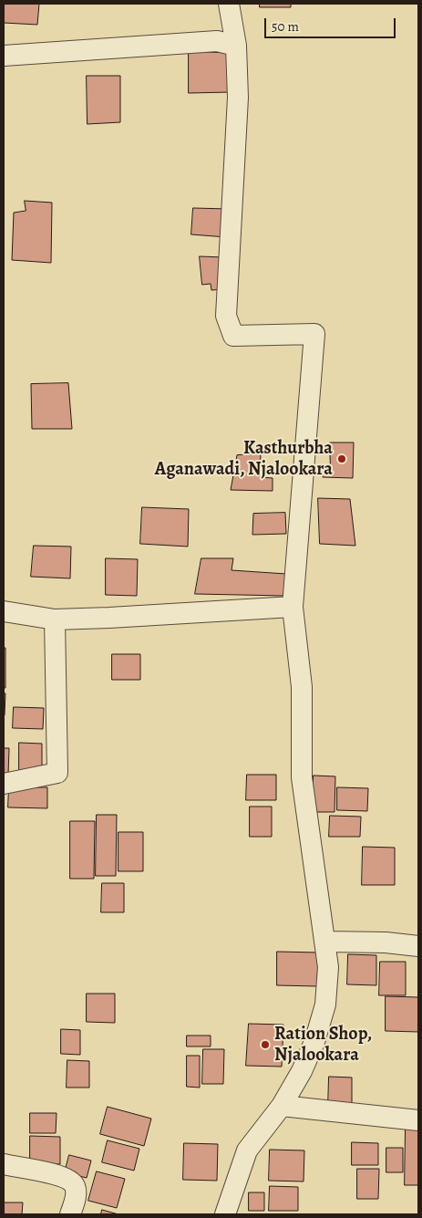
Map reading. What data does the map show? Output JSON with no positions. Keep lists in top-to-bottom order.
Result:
{
  "places": ["Kasthurbha Aganawadi, Njalookara", "Ration Shop, Njalookara"],
  "scale_bar": "50 m"
}
